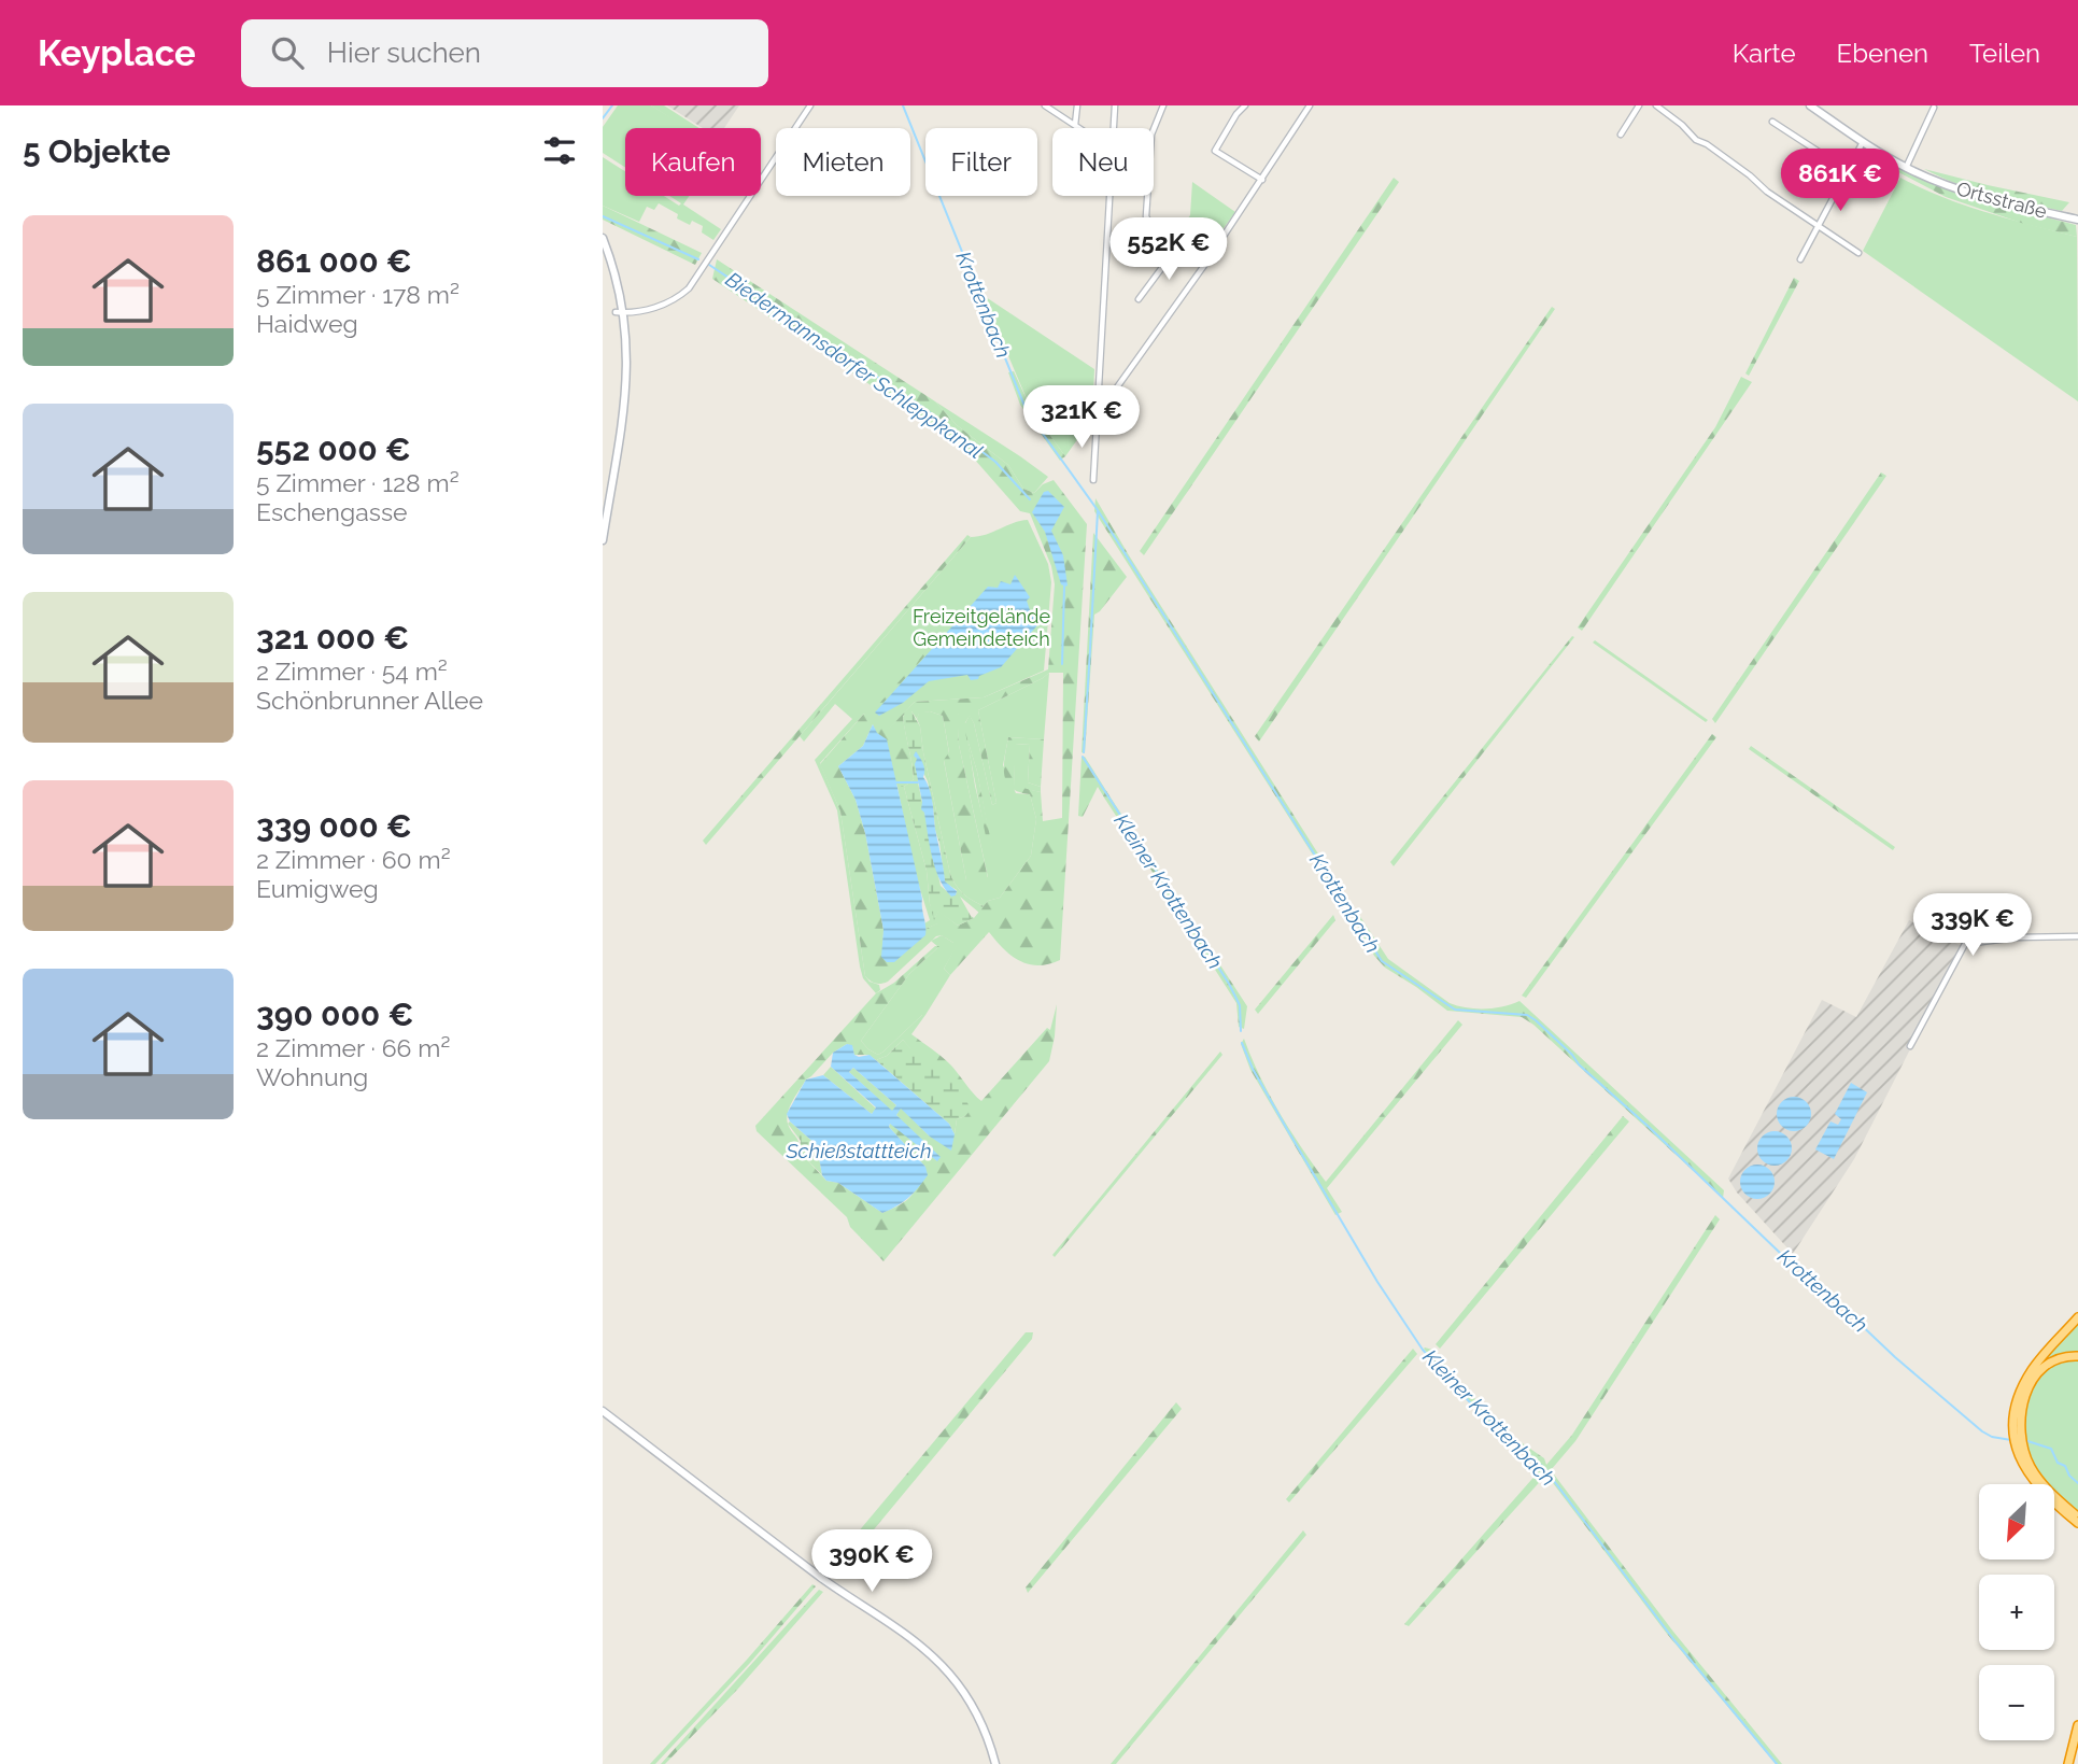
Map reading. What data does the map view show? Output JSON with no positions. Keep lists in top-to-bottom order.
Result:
{
  "streets": {
    "main road": ["Ortsstraße"]
  },
  "water": [
    "Krottenbach",
    "Biedermannsdorfer Schleppkanal",
    "Kleiner Krottenbach",
    "Schießstattteich"
  ],
  "parks": ["Freizeitgelände Gemeindeteich"],
  "north": "bottom left",
  "page": {
    "header": "Keyplace",
    "search": "Hier suchen",
    "nav": ["Karte", "Ebenen", "Teilen"],
    "heading": "5 Objekte",
    "chip": [
      "Kaufen",
      "Mieten",
      "Filter",
      "Neu"
    ],
    "price": [
      "861K €",
      "552K €",
      "321K €",
      "339K €",
      "390K €"
    ],
    "list": [
      {
        "name": "861 000 €",
        "note": "5 Zimmer · 178 m² · Haidweg"
      },
      {
        "name": "552 000 €",
        "note": "5 Zimmer · 128 m² · Eschengasse"
      },
      {
        "name": "321 000 €",
        "note": "2 Zimmer · 54 m² · Schönbrunner Allee"
      },
      {
        "name": "339 000 €",
        "note": "2 Zimmer · 60 m² · Eumigweg"
      },
      {
        "name": "390 000 €",
        "note": "2 Zimmer · 66 m² · Wohnung"
      }
    ],
    "map_buttons": ["+", "−"]
  }
}
